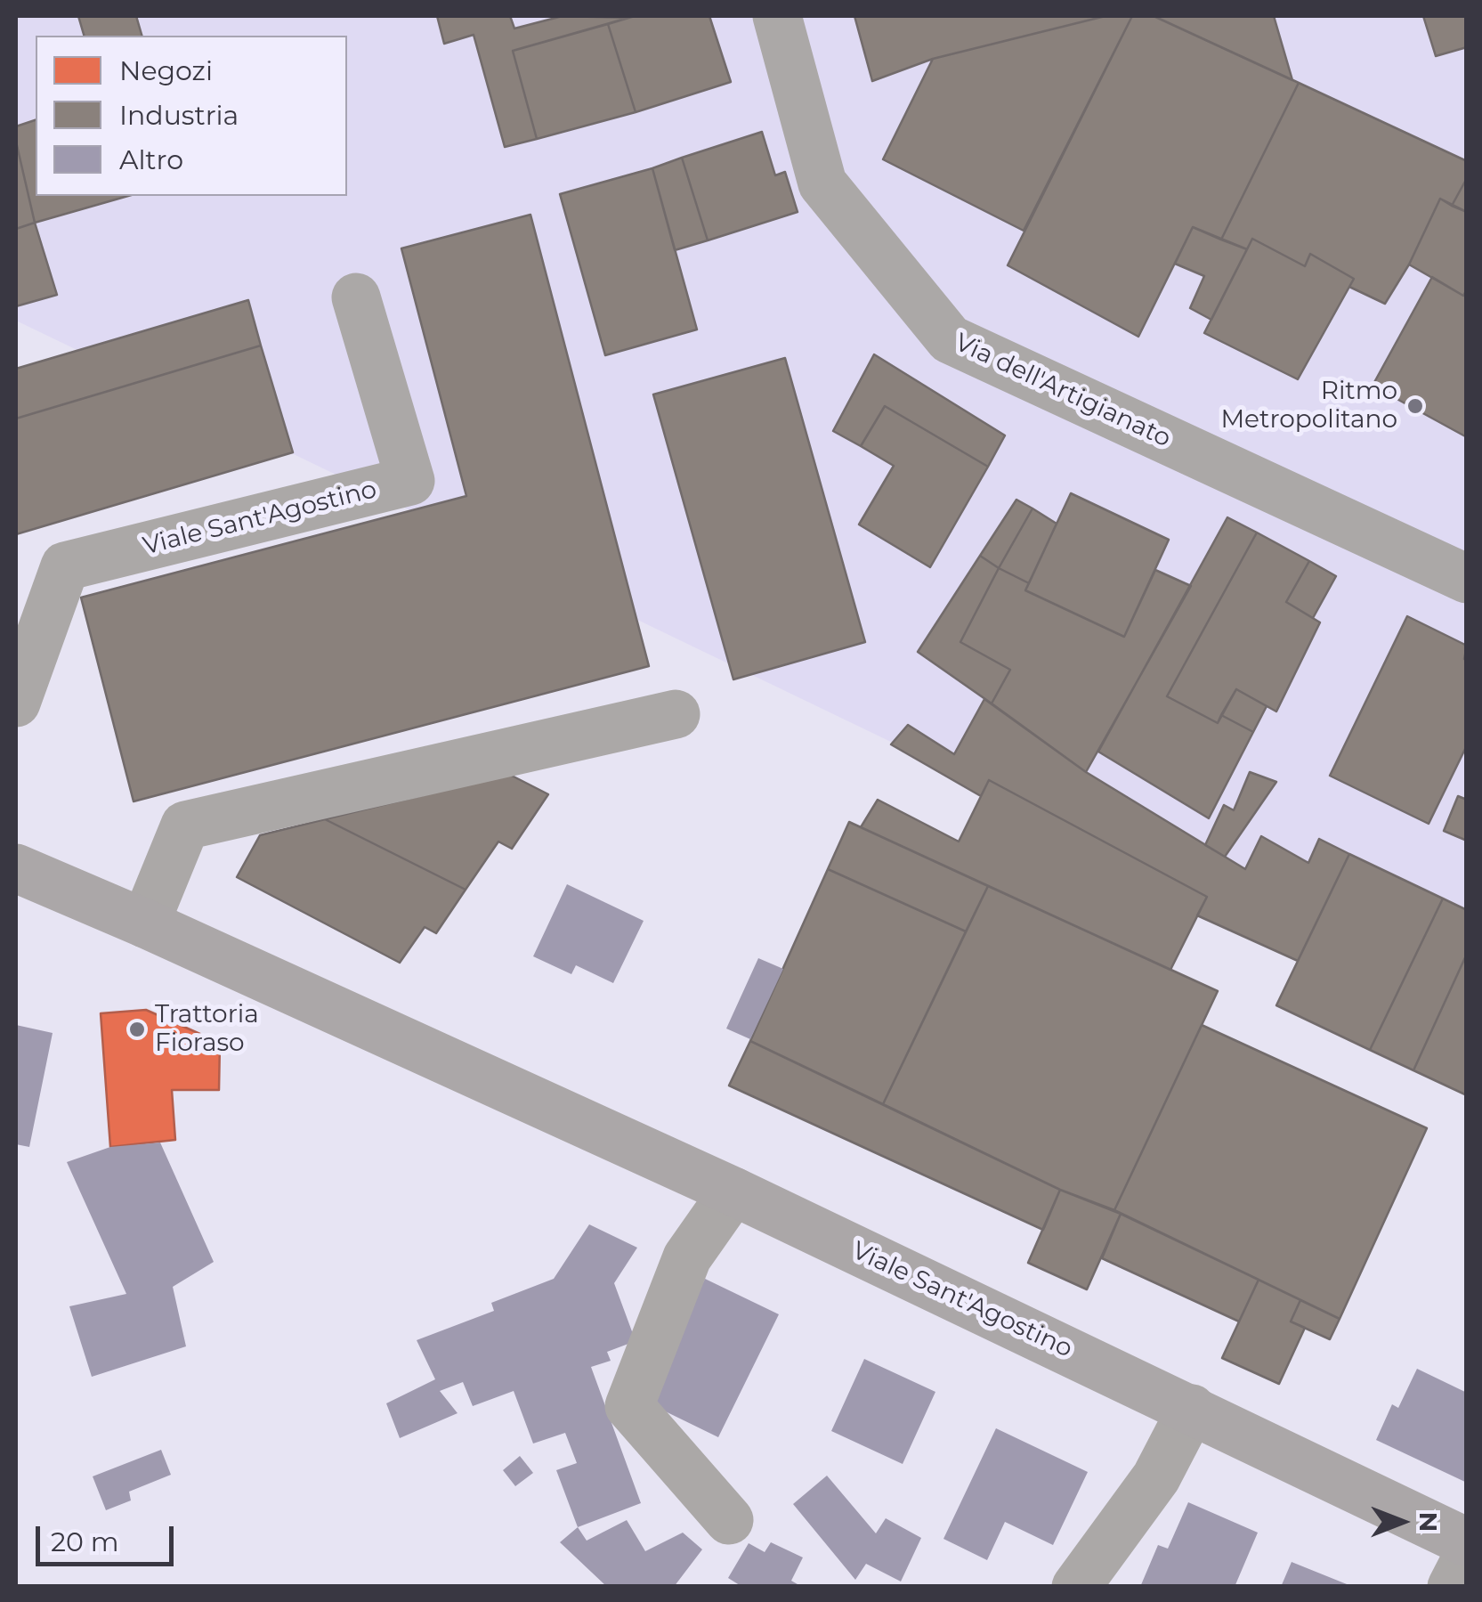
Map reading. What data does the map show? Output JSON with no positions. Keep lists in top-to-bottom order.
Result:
{
  "streets": {
    "main road": ["Viale Sant'Agostino"],
    "street": ["Via dell'Artigianato"]
  },
  "places": ["Ritmo Metropolitano", "Trattoria Fioraso"],
  "legend": ["Negozi", "Industria", "Altro"],
  "scale_bar": "20 m",
  "north": "right"
}
